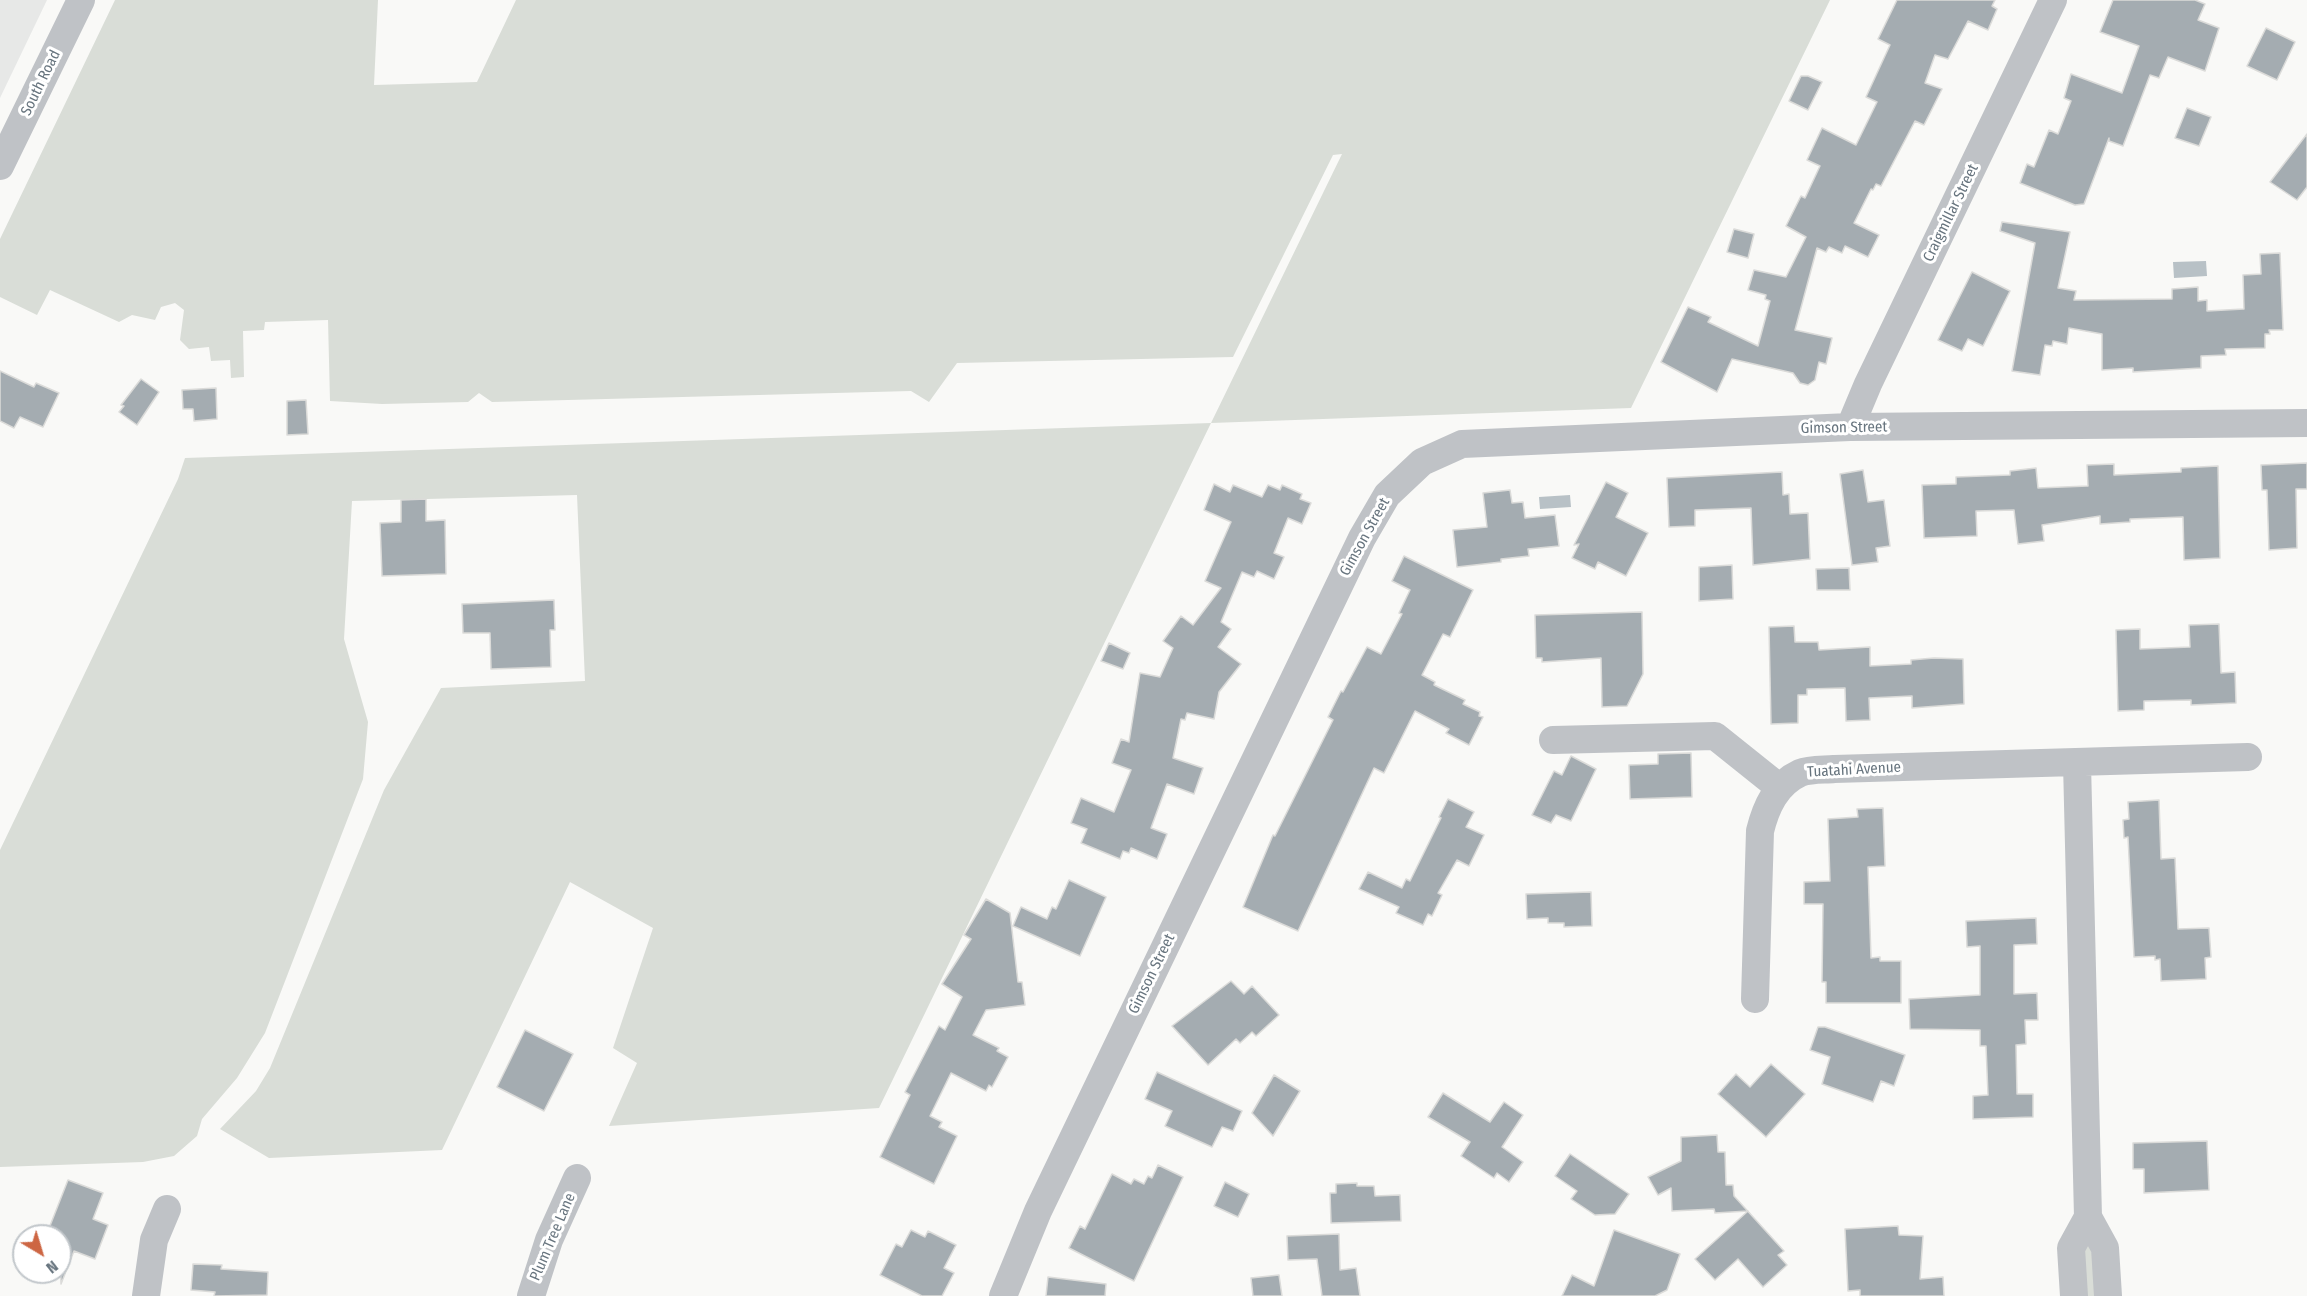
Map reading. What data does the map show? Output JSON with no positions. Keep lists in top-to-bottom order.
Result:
{
  "streets": {
    "street": [
      "South Road",
      "Craigmillar Street",
      "Gimson Street",
      "Tuatahi Avenue",
      "Plum Tree Lane"
    ]
  },
  "crossings": [
    ["Craigmillar Street", "Gimson Street"]
  ],
  "north": "bottom right"
}
